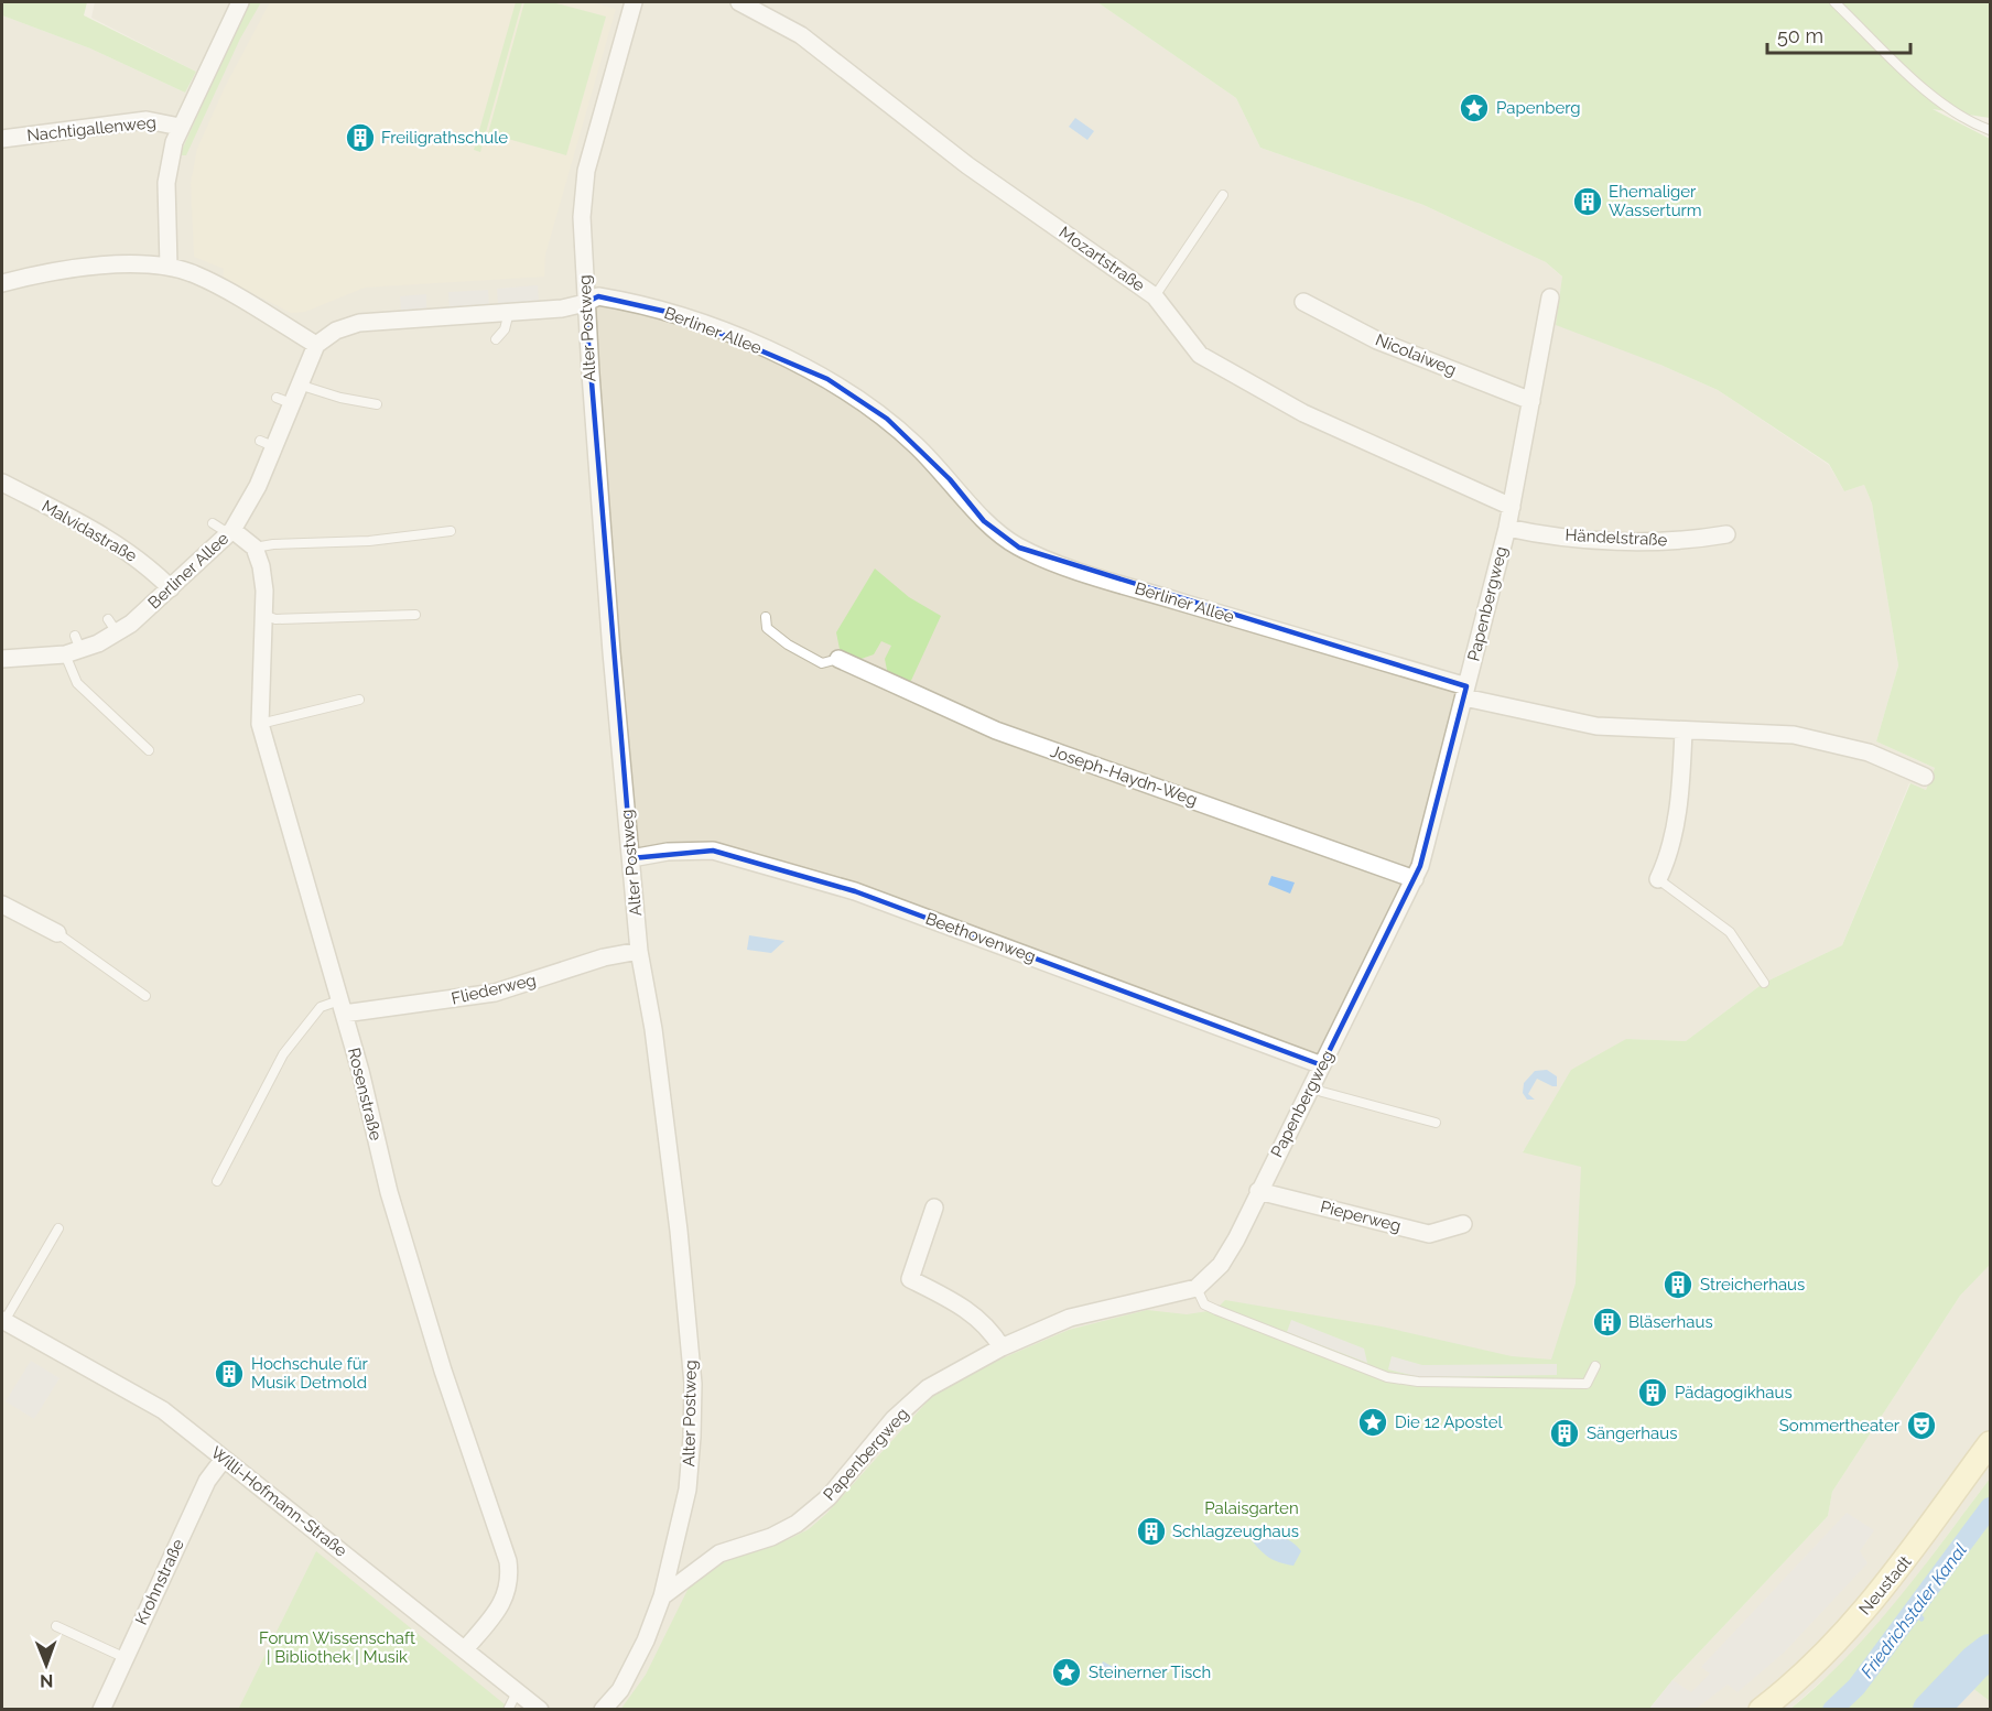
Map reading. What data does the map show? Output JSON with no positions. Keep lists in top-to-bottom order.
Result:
{
  "streets": {
    "main road": ["Neustadt"],
    "street": [
      "Nachtigallenweg",
      "Mozartstraße",
      "Alter Postweg",
      "Berliner Allee",
      "Nicolaiweg",
      "Malvidastraße",
      "Händelstraße",
      "Papenbergweg",
      "Joseph-Haydn-Weg",
      "Beethovenweg",
      "Fliederweg",
      "Rosenstraße",
      "Pieperweg",
      "Willi-Hofmann-Straße",
      "Krohnstraße"
    ]
  },
  "crossings": [
    ["Mozartstraße", "Papenbergweg"],
    ["Alter Postweg", "Berliner Allee"],
    ["Alter Postweg", "Papenbergweg"],
    ["Alter Postweg", "Beethovenweg"],
    ["Alter Postweg", "Fliederweg"],
    ["Berliner Allee", "Malvidastraße"],
    ["Berliner Allee", "Papenbergweg"],
    ["Berliner Allee", "Rosenstraße"],
    ["Nicolaiweg", "Papenbergweg"],
    ["Händelstraße", "Papenbergweg"],
    ["Papenbergweg", "Joseph-Haydn-Weg"],
    ["Papenbergweg", "Beethovenweg"],
    ["Papenbergweg", "Pieperweg"],
    ["Fliederweg", "Rosenstraße"],
    ["Rosenstraße", "Willi-Hofmann-Straße"],
    ["Willi-Hofmann-Straße", "Krohnstraße"]
  ],
  "water": ["Friedrichstaler Kanal"],
  "parks": ["Palaisgarten", "Forum Wissenschaft | Bibliothek | Musik"],
  "places": {
    "place": ["Papenberg", "Die 12 Apostel", "Steinerner Tisch"],
    "building": [
      "Freiligrathschule",
      "Ehemaliger Wasserturm",
      "Streicherhaus",
      "Bläserhaus",
      "Hochschule für Musik Detmold",
      "Pädagogikhaus",
      "Sängerhaus",
      "Schlagzeughaus"
    ],
    "theatre": ["Sommertheater"]
  },
  "scale_bar": "50 m",
  "north": "bottom"
}
